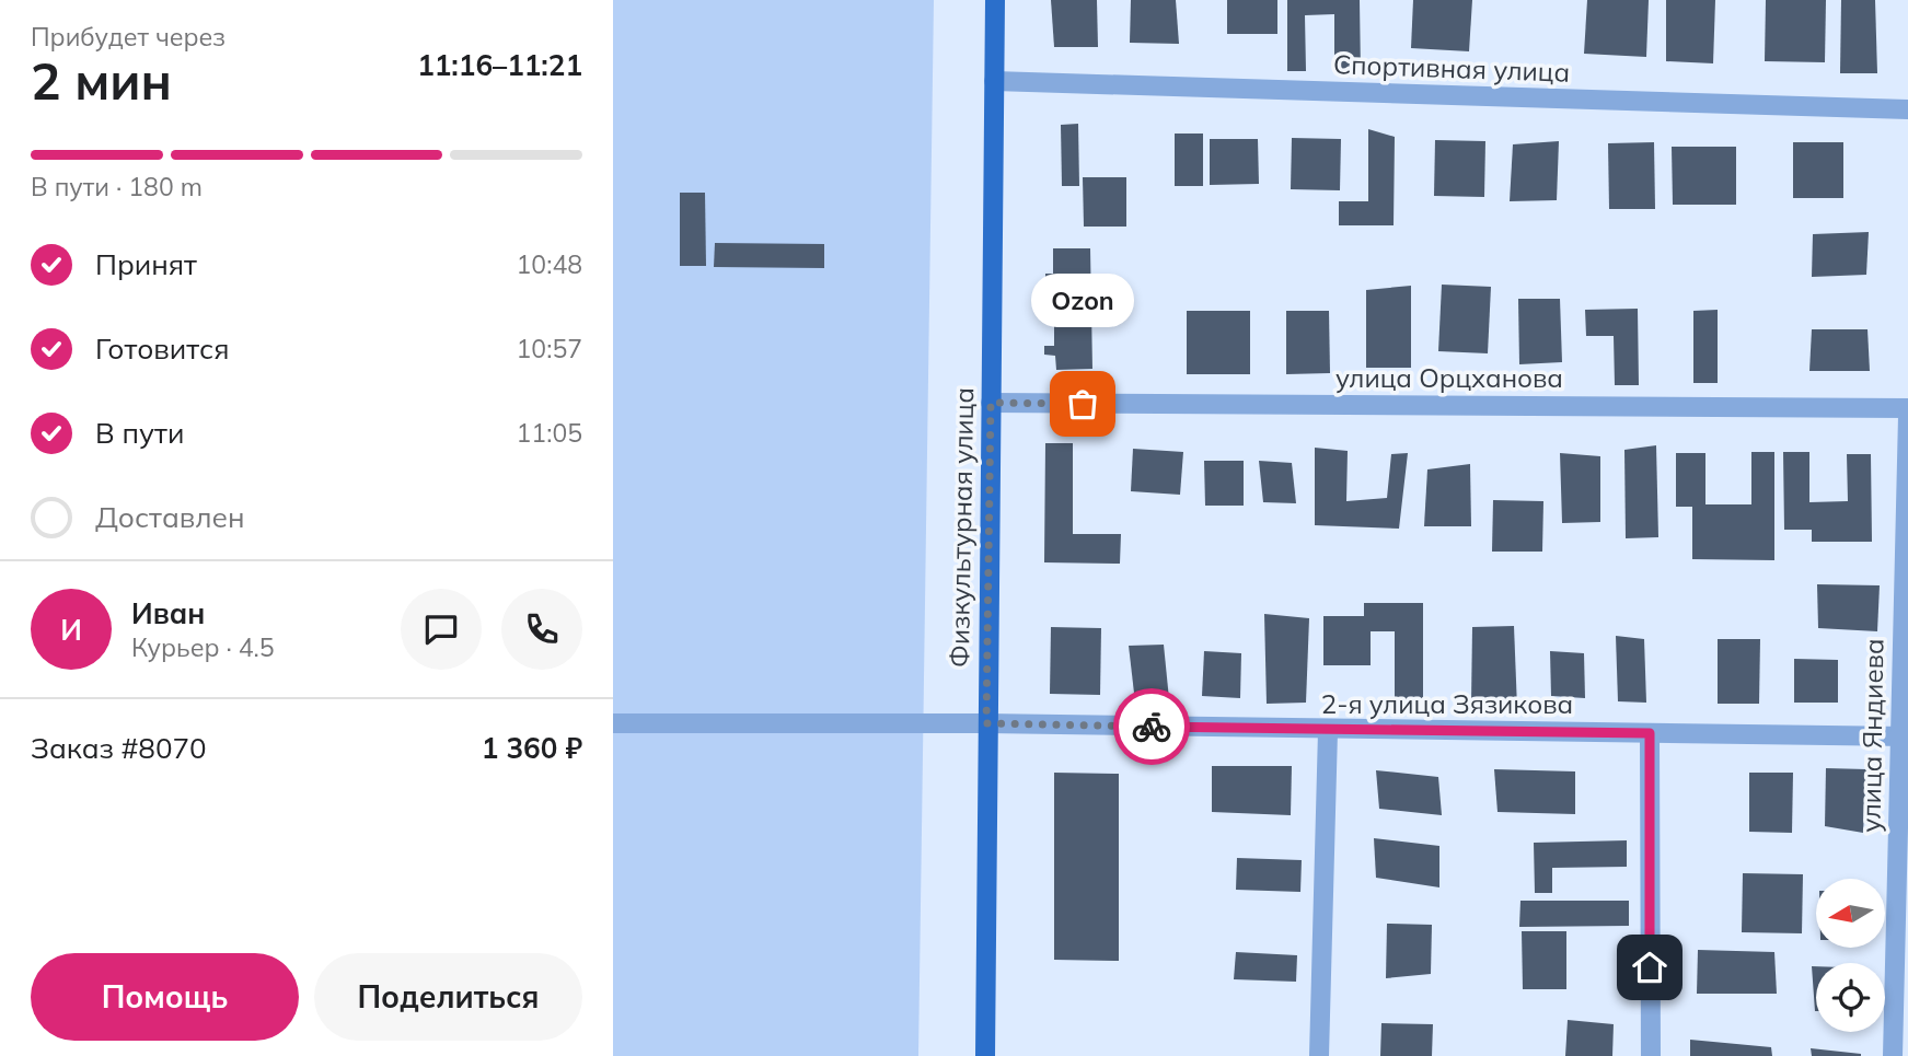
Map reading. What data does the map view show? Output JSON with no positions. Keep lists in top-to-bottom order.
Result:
{
  "streets": {
    "main road": ["Физкультурная улица"],
    "street": [
      "Спортивная улица",
      "улица Орцханова",
      "2-я улица Зязикова",
      "улица Яндиева"
    ]
  },
  "crossings": [
    ["Спортивная улица", "Физкультурная улица"],
    ["улица Орцханова", "Физкультурная улица"],
    ["Физкультурная улица", "2-я улица Зязикова"],
    ["2-я улица Зязикова", "улица Яндиева"]
  ],
  "places": ["Ozon"],
  "north": "left",
  "page": {
    "heading": ["2 мин", "Прибудет через", "11:16–11:21"],
    "panel": [
      "Иван",
      "Курьер · 4.5",
      "Заказ #8070",
      "1 360 ₽"
    ],
    "bar": "В пути · 180 m",
    "list": [
      ["Принят", "10:48"],
      ["Готовится", "10:57"],
      ["В пути", "11:05"],
      "Доставлен"
    ],
    "bubble": "Ozon",
    "round": "И",
    "buttons": ["Помощь", "Поделиться"]
  }
}
